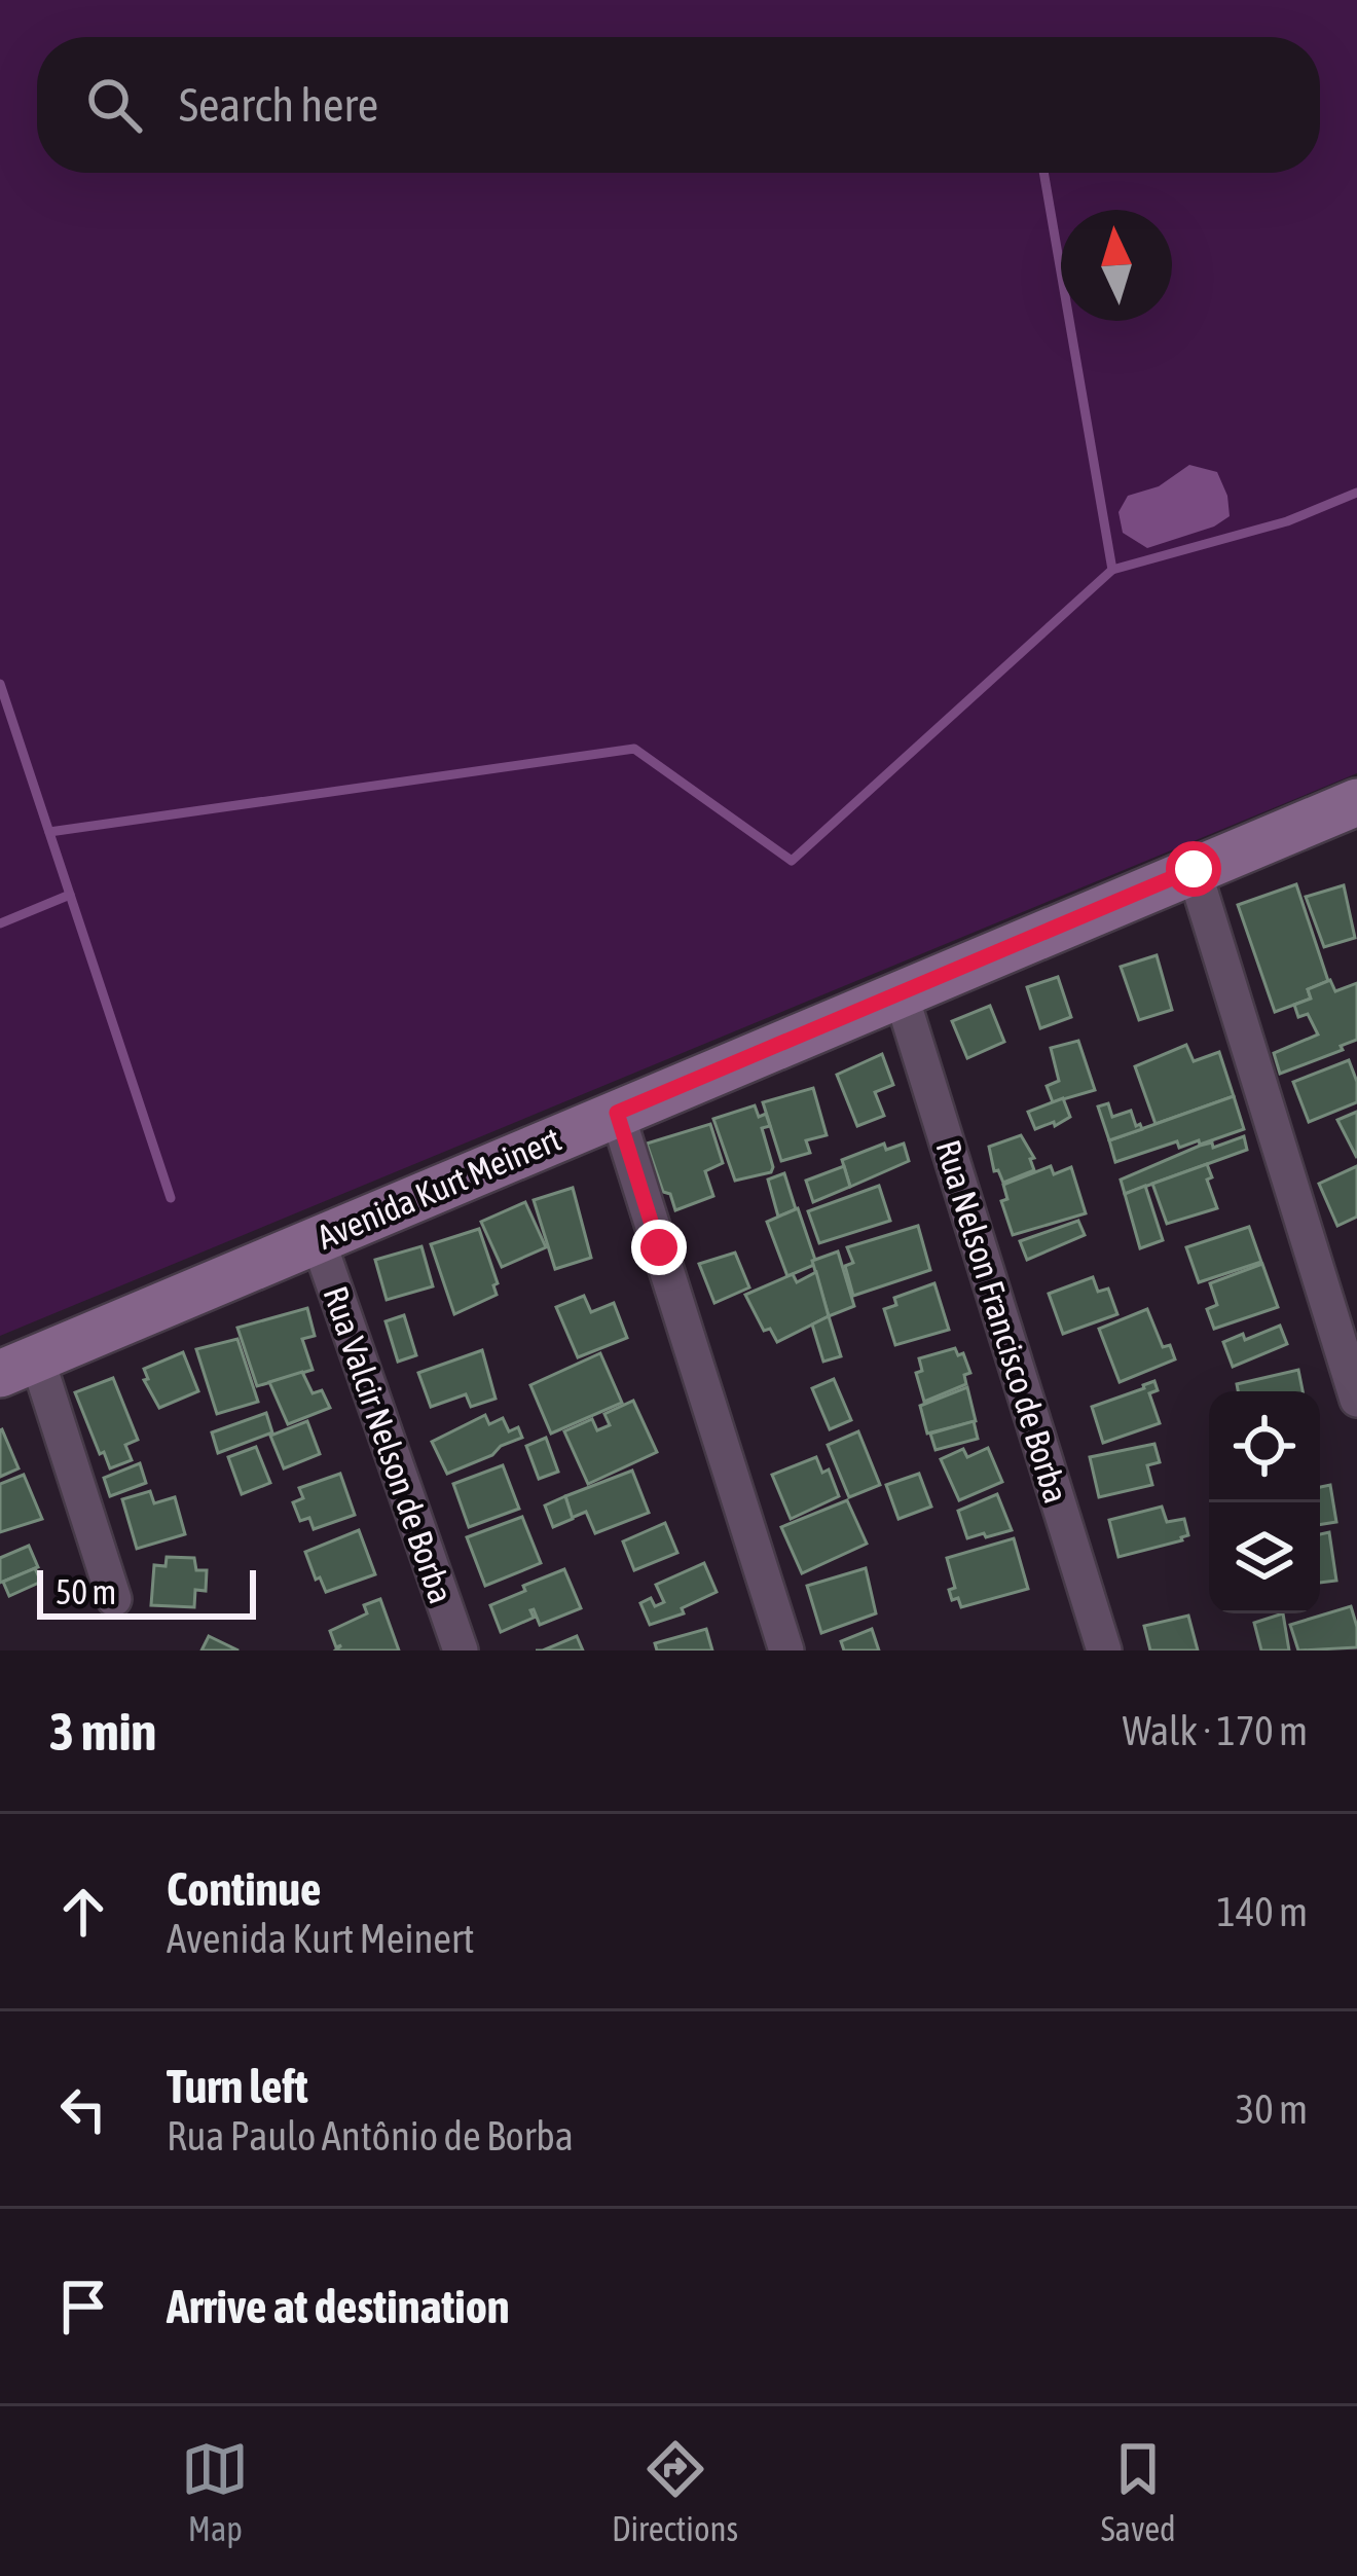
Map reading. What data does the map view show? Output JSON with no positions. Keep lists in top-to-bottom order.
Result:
{
  "streets": {
    "main road": ["Avenida Kurt Meinert"],
    "street": ["Rua Nelson Francisco de Borba", "Rua Valcir Nelson de Borba"]
  },
  "crossings": [
    ["Avenida Kurt Meinert", "Rua Nelson Francisco de Borba"],
    ["Avenida Kurt Meinert", "Rua Valcir Nelson de Borba"]
  ],
  "scale_bar": "50 m",
  "north": "top",
  "page": {
    "search": "Search here",
    "scale": "50 m",
    "heading": ["3 min", "Walk · 170 m"],
    "list": [
      ["Continue", "Avenida Kurt Meinert", "140 m"],
      ["Turn left", "Rua Paulo Antônio de Borba", "30 m"],
      "Arrive at destination"
    ],
    "nav": ["Map", "Directions", "Saved"]
  }
}
